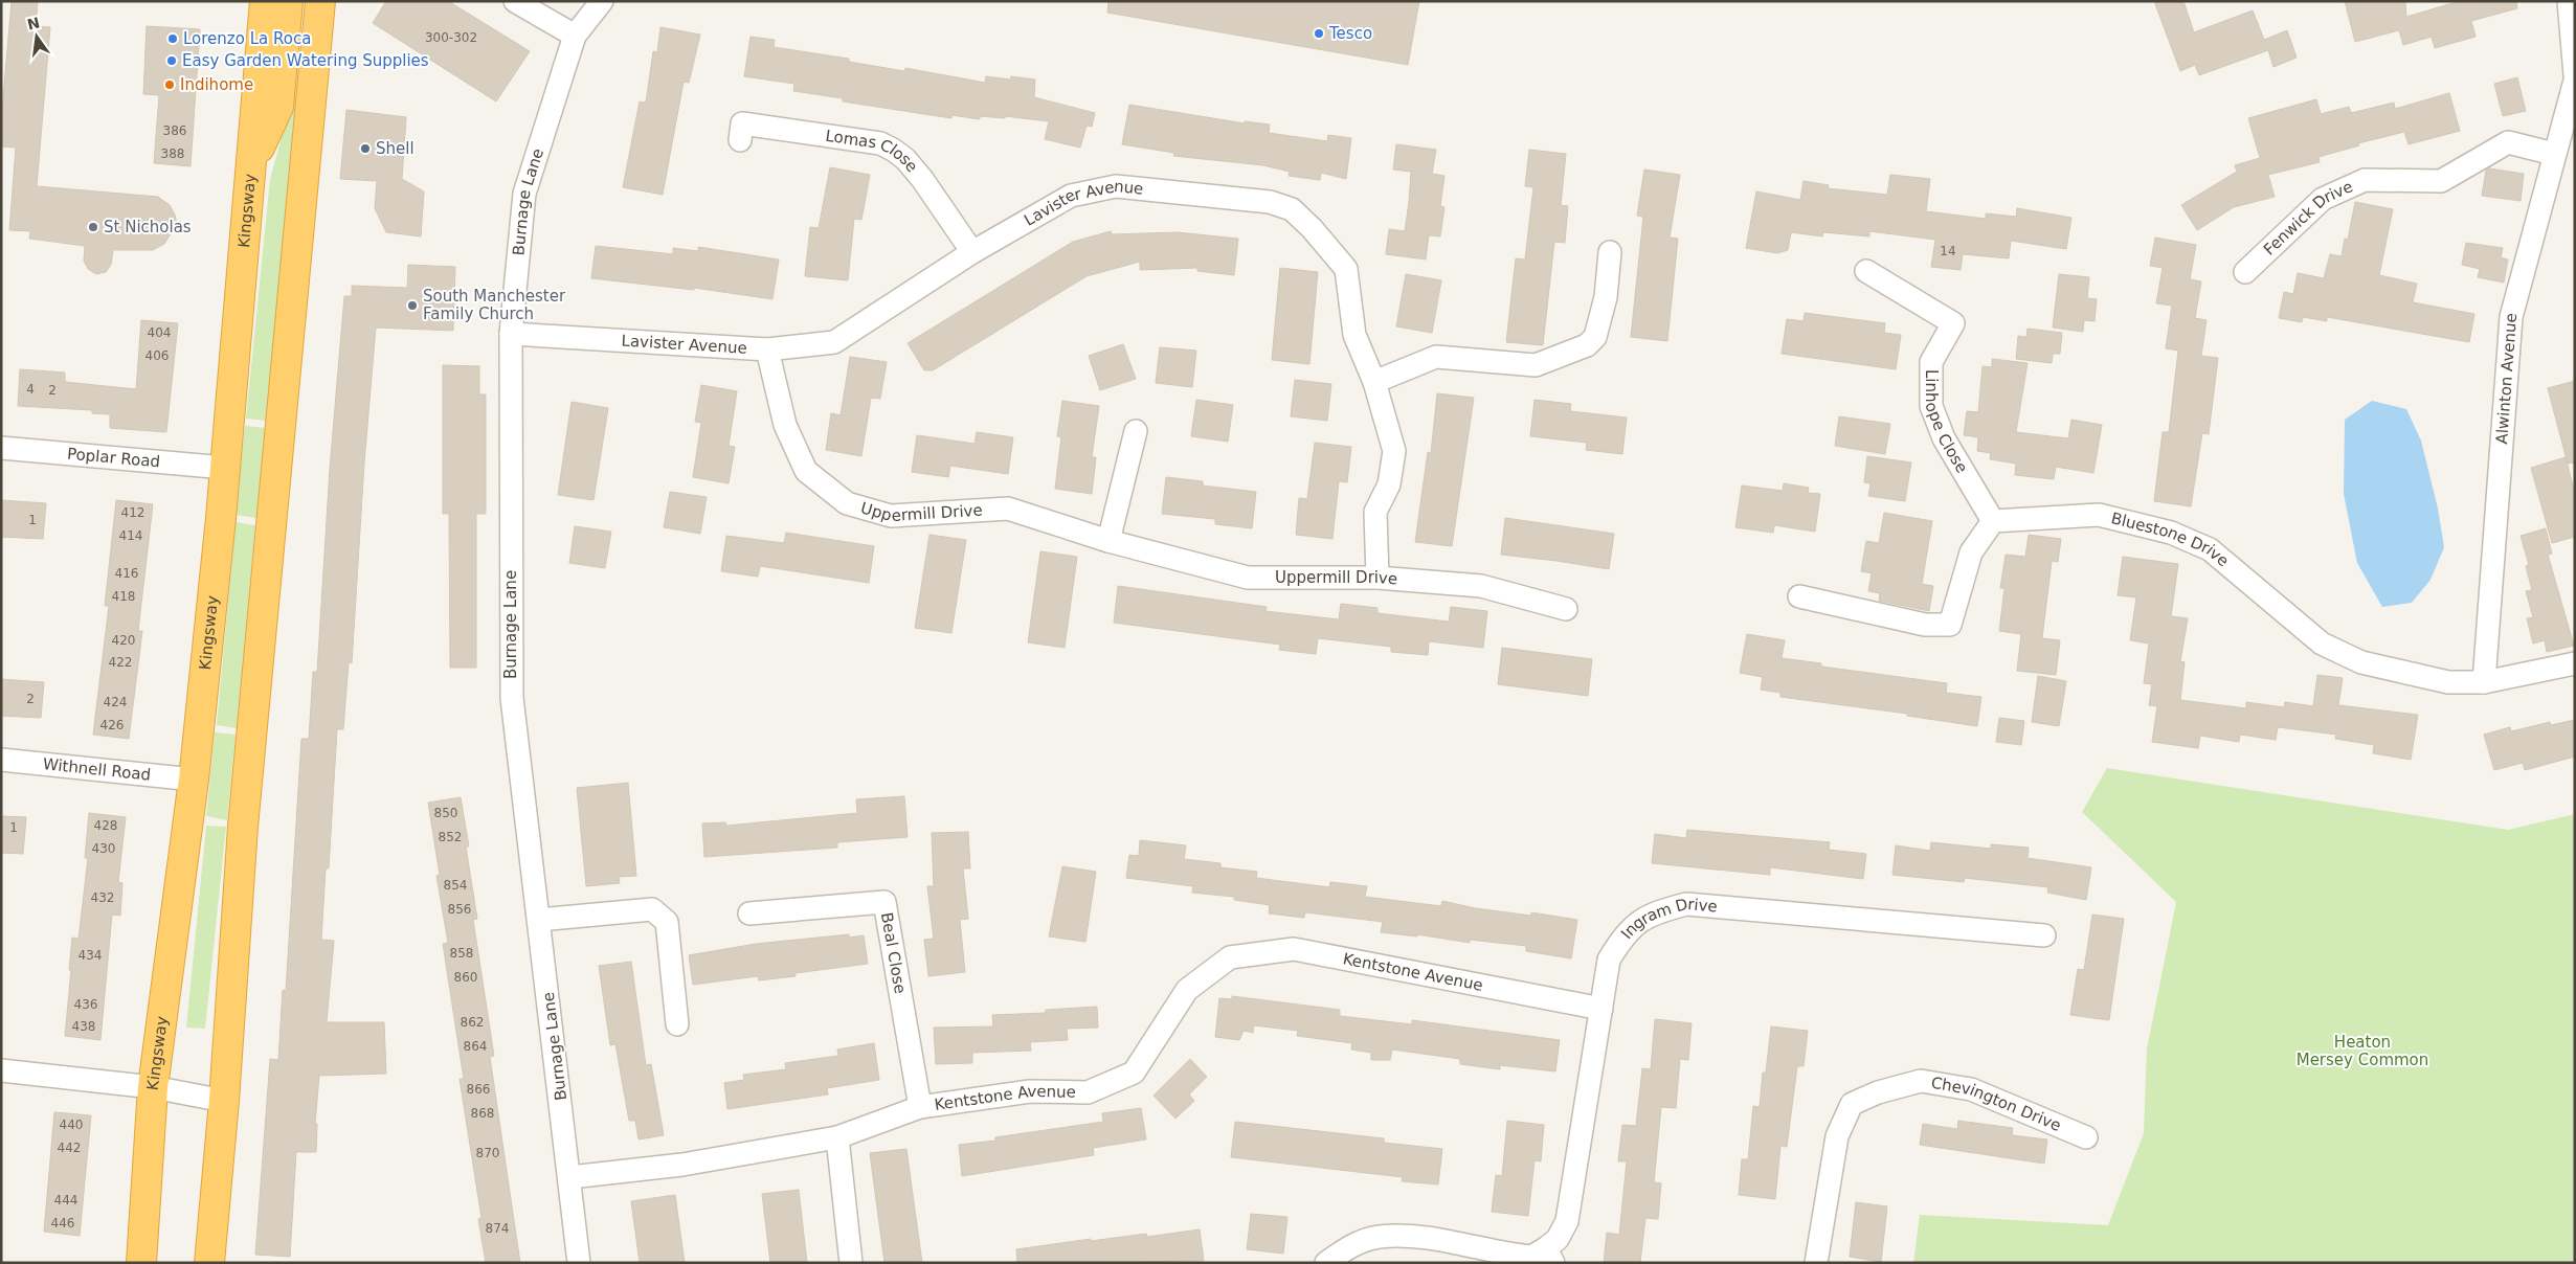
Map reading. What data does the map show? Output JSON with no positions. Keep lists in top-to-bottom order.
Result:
{
  "streets": {
    "highway": ["Kingsway"],
    "street": [
      "Lomas Close",
      "Burnage Lane",
      "Lavister Avenue",
      "Fenwick Drive",
      "Alwinton Avenue",
      "Linhope Close",
      "Poplar Road",
      "Uppermill Drive",
      "Bluestone Drive",
      "Withnell Road",
      "Ingram Drive",
      "Beal Close",
      "Kentstone Avenue",
      "Chevington Drive"
    ]
  },
  "crossings": [
    ["Lomas Close", "Lavister Avenue"],
    ["Burnage Lane", "Lavister Avenue"],
    ["Burnage Lane", "Kentstone Avenue"],
    ["Lavister Avenue", "Uppermill Drive"],
    ["Kingsway", "Poplar Road"],
    ["Kingsway", "Withnell Road"],
    ["Fenwick Drive", "Alwinton Avenue"],
    ["Alwinton Avenue", "Bluestone Drive"],
    ["Linhope Close", "Bluestone Drive"],
    ["Ingram Drive", "Kentstone Avenue"],
    ["Beal Close", "Kentstone Avenue"]
  ],
  "parks": ["Heaton Mersey Common"],
  "places": [
    "Tesco",
    "Lorenzo La Roca",
    "Easy Garden Watering Supplies",
    "Indihome",
    "Shell",
    "St Nicholas",
    "South Manchester Family Church"
  ],
  "house_numbers": [
    "300-302",
    "386",
    "388",
    "14",
    "404",
    "406",
    "4",
    "2",
    "412",
    "1",
    "414",
    "416",
    "418",
    "420",
    "422",
    "2",
    "424",
    "426",
    "850",
    "428",
    "1",
    "852",
    "430",
    "854",
    "432",
    "856",
    "858",
    "434",
    "860",
    "436",
    "862",
    "438",
    "864",
    "866",
    "868",
    "440",
    "442",
    "870",
    "444",
    "446",
    "874"
  ],
  "north": "top"
}
